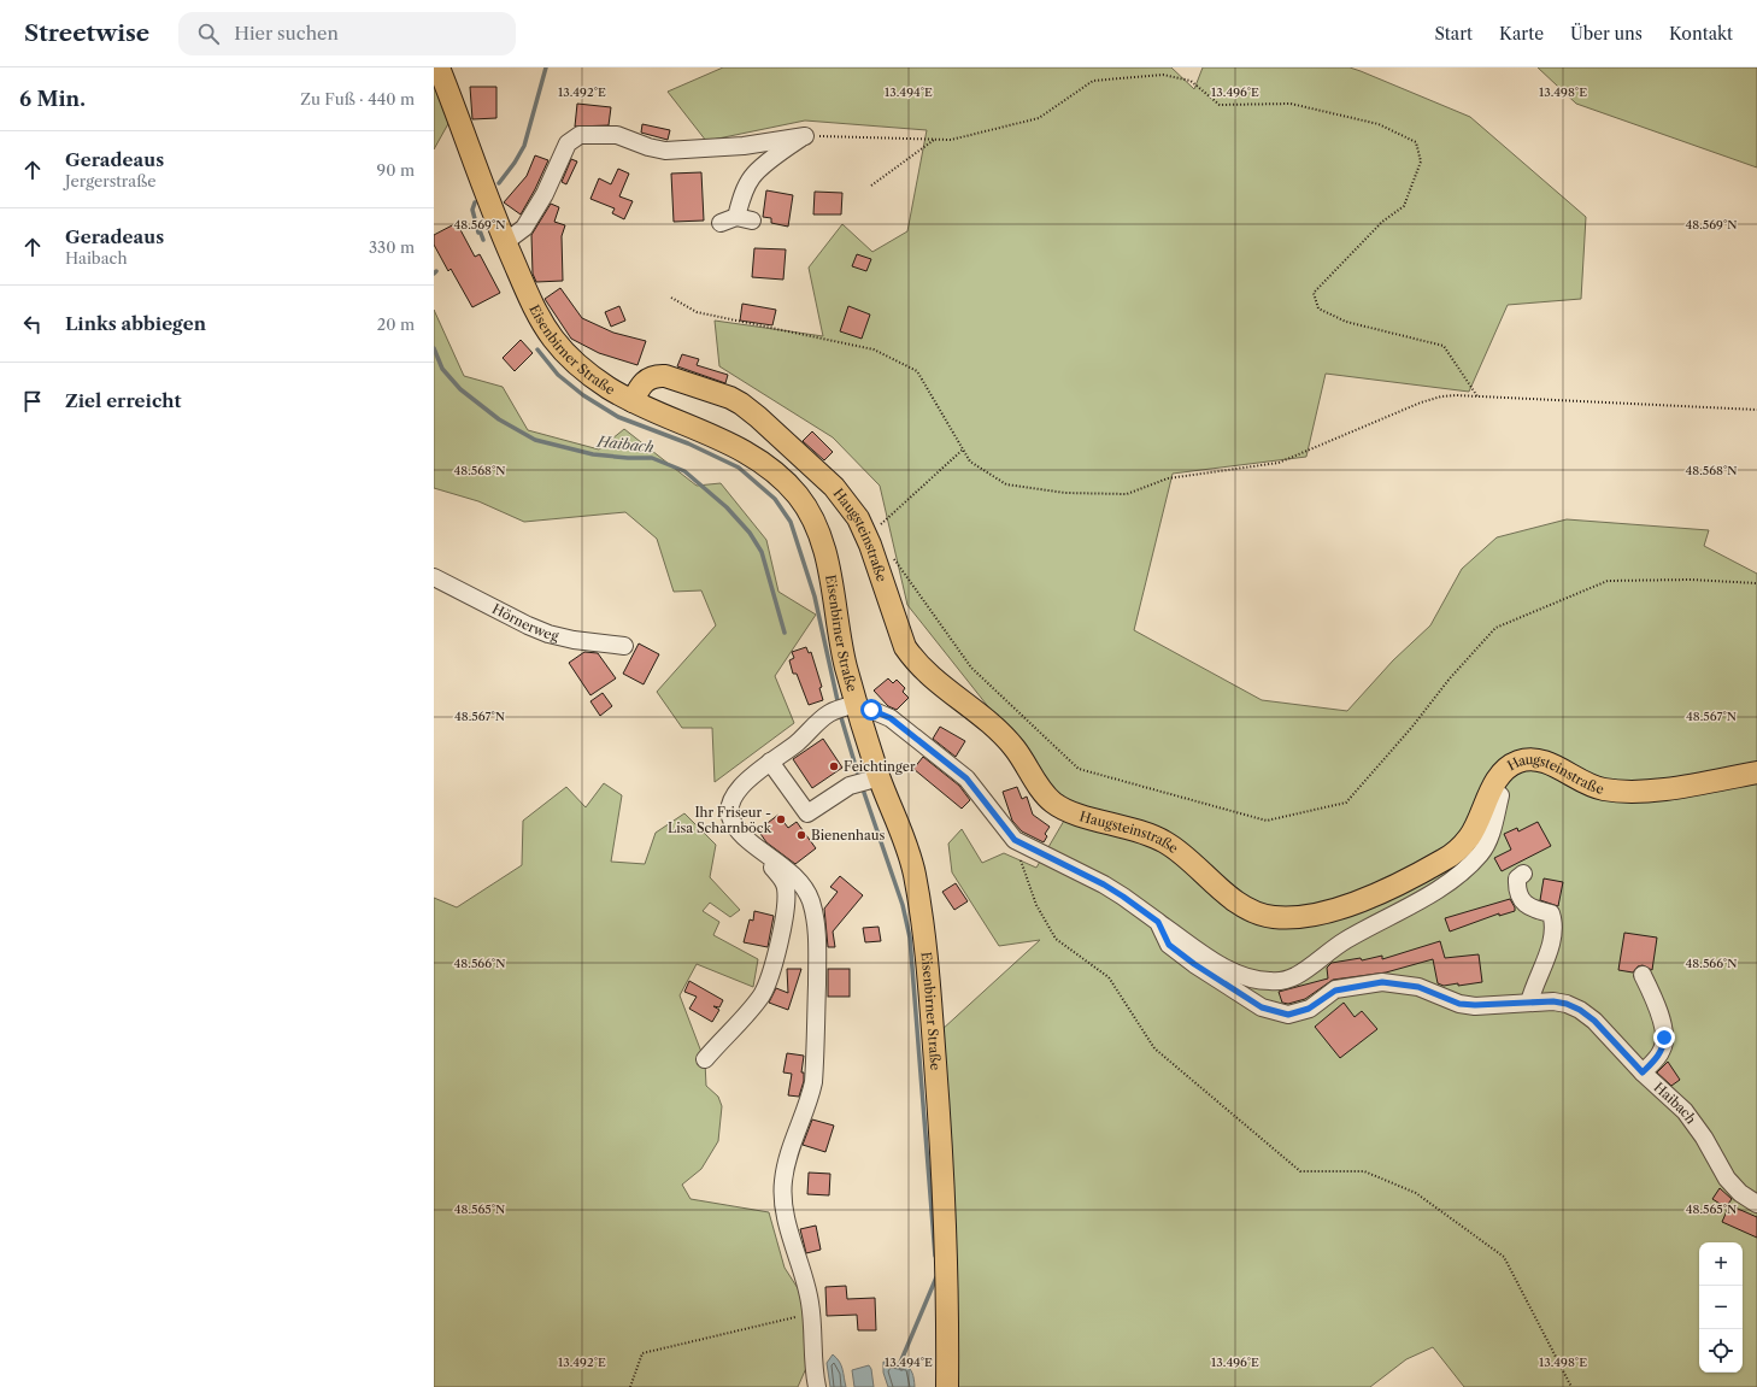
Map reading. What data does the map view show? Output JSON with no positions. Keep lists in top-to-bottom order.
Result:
{
  "streets": {
    "main road": ["Eisenbirner Straße", "Haugsteinstraße"],
    "street": ["Hörnerweg", "Haibach"]
  },
  "crossings": [
    ["Eisenbirner Straße", "Haugsteinstraße"]
  ],
  "water": ["Haibach"],
  "places": ["Feichtinger", "Ihr Friseur - Lisa Scharnböck", "Bienenhaus"],
  "page": {
    "header": "Streetwise",
    "search": "Hier suchen",
    "nav": [
      "Start",
      "Karte",
      "Über uns",
      "Kontakt"
    ],
    "heading": ["6 Min.", "Zu Fuß · 440 m"],
    "list": [
      ["Geradeaus", "Jergerstraße", "90 m"],
      ["Geradeaus", "Haibach", "330 m"],
      ["Links abbiegen", "20 m"],
      "Ziel erreicht"
    ],
    "map_buttons": ["+", "−"]
  },
  "coordinates": [
    "13.492°E",
    "13.494°E",
    "13.496°E",
    "13.498°E",
    "48.569°N",
    "48.568°N",
    "48.567°N",
    "48.566°N",
    "48.565°N"
  ]
}
